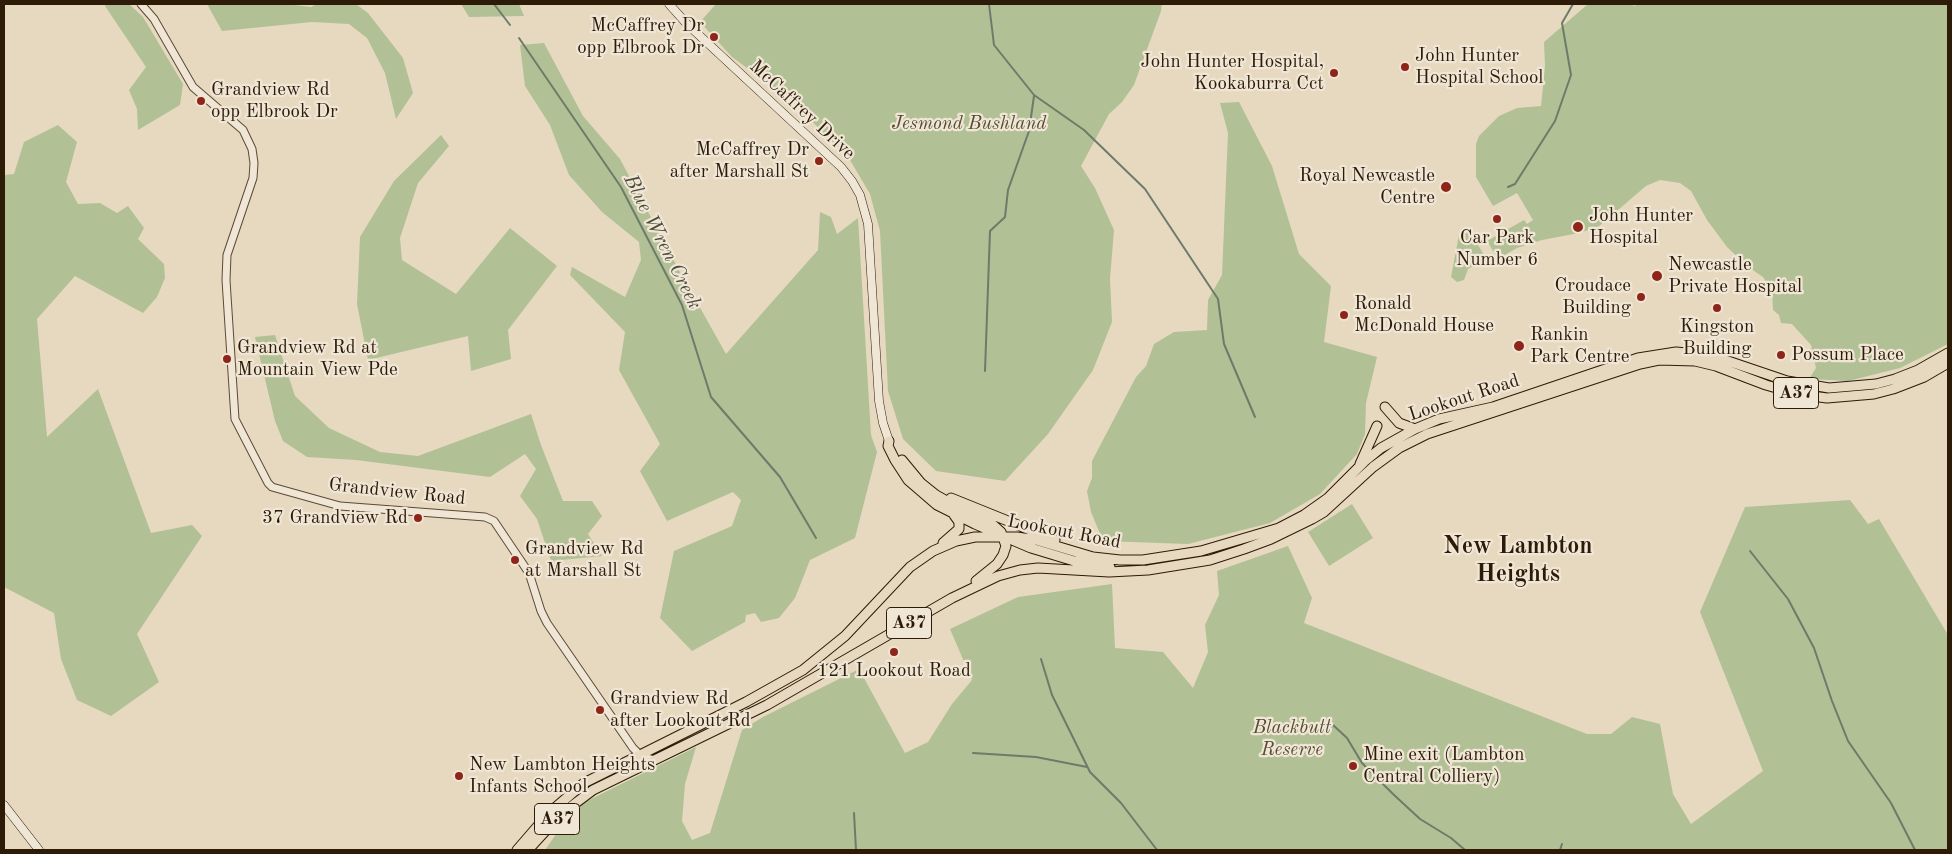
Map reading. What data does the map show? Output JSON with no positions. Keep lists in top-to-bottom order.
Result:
{
  "streets": {
    "highway": ["A37", "Lookout Road"],
    "main road": ["McCaffrey Drive"],
    "street": ["Grandview Road"]
  },
  "crossings": [
    ["Lookout Road", "Grandview Road"]
  ],
  "districts": ["New Lambton Heights"],
  "water": ["Blue Wren Creek"],
  "parks": ["Jesmond Bushland", "Blackbutt Reserve"],
  "places": [
    "McCaffrey Dr opp Elbrook Dr",
    "John Hunter Hospital School",
    "John Hunter Hospital, Kookaburra Cct",
    "Grandview Rd opp Elbrook Dr",
    "McCaffrey Dr after Marshall St",
    "Royal Newcastle Centre",
    "Car Park Number 6",
    "John Hunter Hospital",
    "Newcastle Private Hospital",
    "Croudace Building",
    "Kingston Building",
    "Ronald McDonald House",
    "Rankin Park Centre",
    "Possum Place",
    "Grandview Rd at Mountain View Pde",
    "37 Grandview Rd",
    "Grandview Rd at Marshall St",
    "121 Lookout Road",
    "Grandview Rd after Lookout Rd",
    "Mine exit (Lambton Central Colliery)",
    "New Lambton Heights Infants School"
  ]
}
